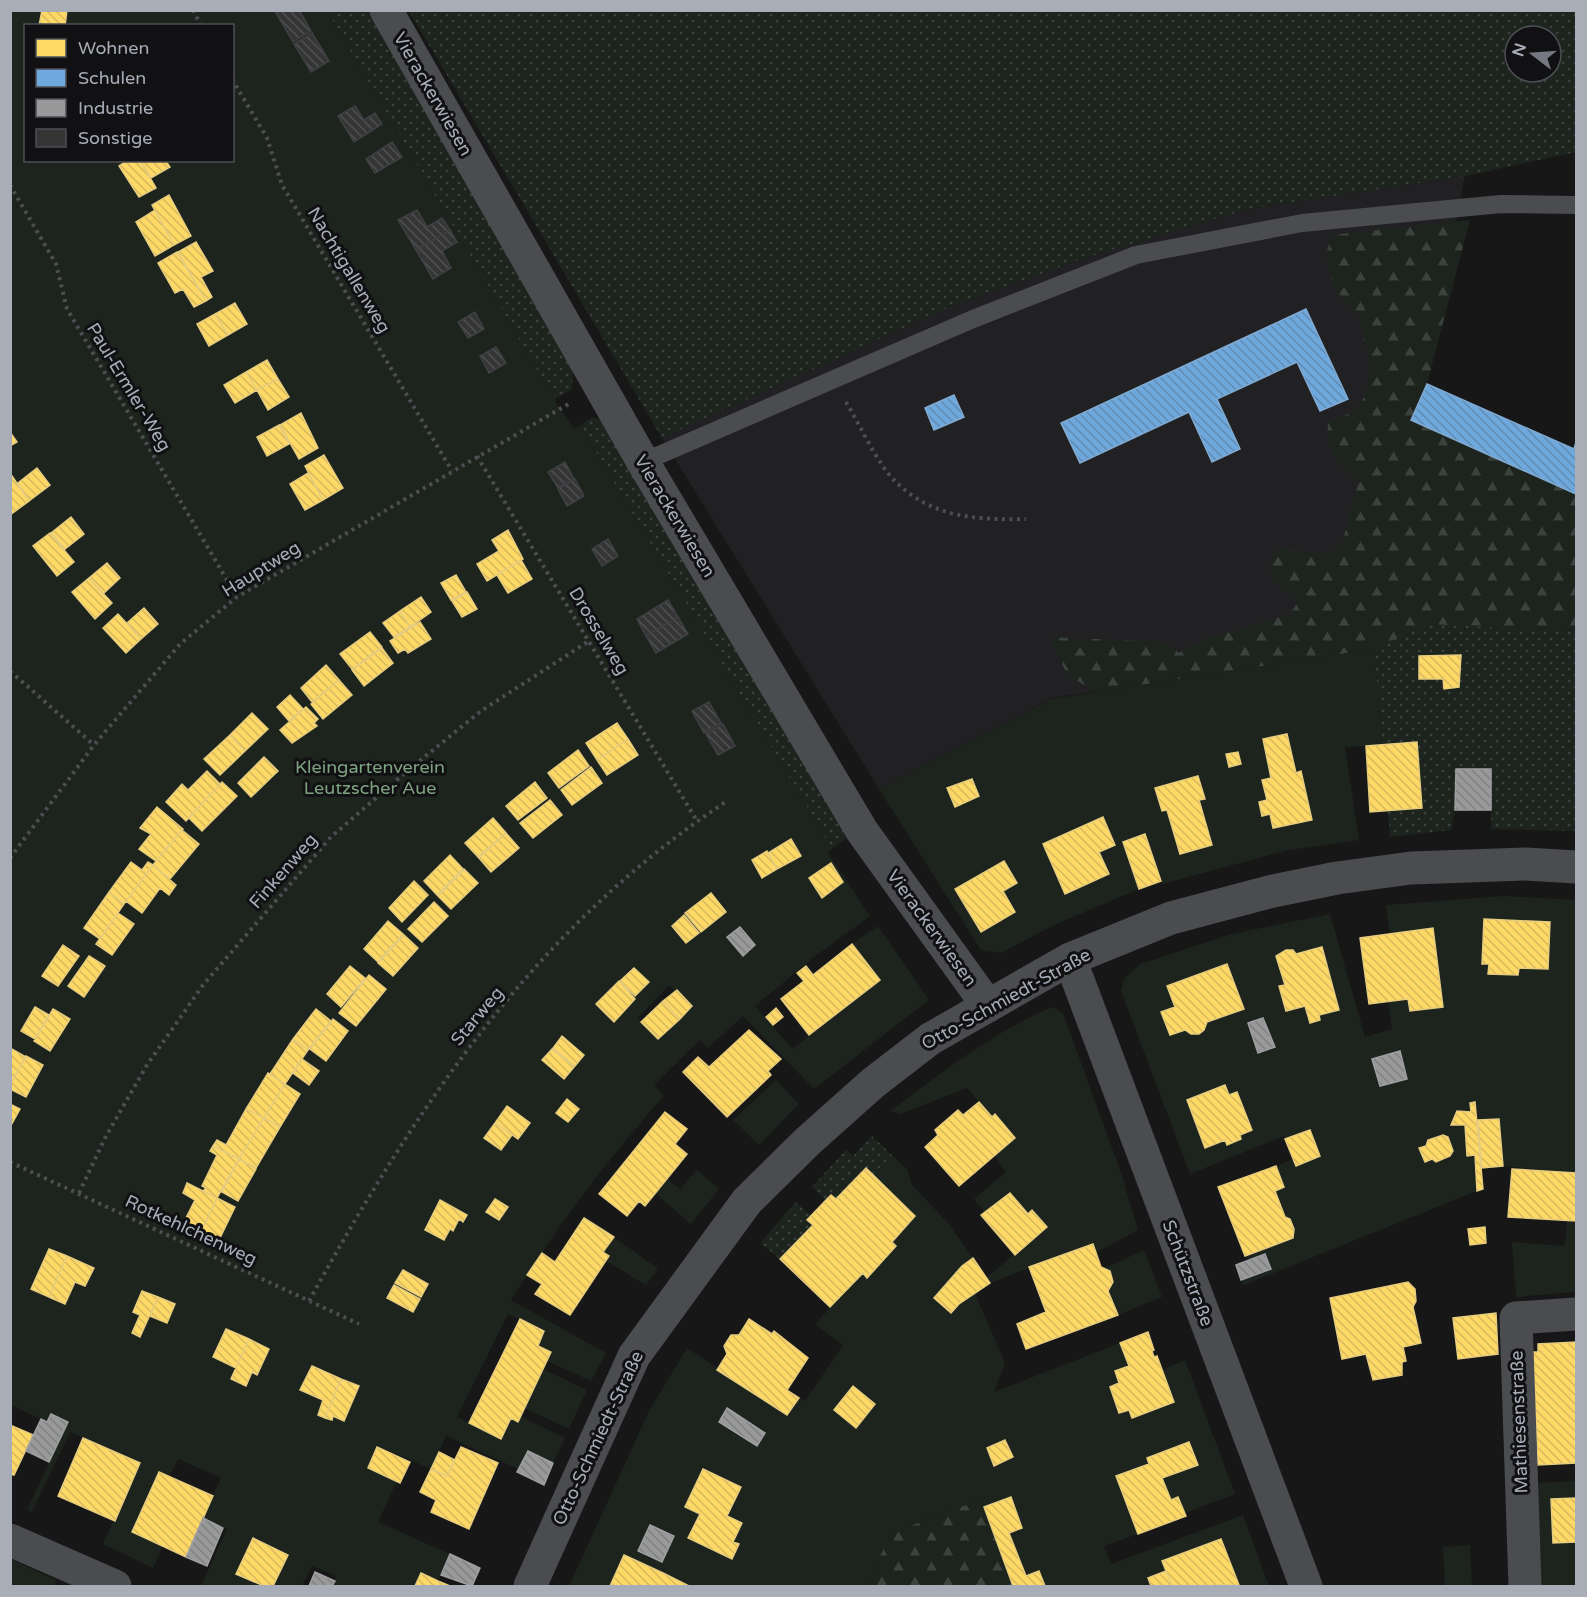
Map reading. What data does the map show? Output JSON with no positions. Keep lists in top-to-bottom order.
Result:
{
  "streets": {
    "street": [
      "Vierackerwiesen",
      "Otto-Schmiedt-Straße",
      "Schützstraße",
      "Mathiesenstraße"
    ],
    "path": [
      "Nachtigallenweg",
      "Paul-Ermler-Weg",
      "Hauptweg",
      "Drosselweg",
      "Finkenweg",
      "Starweg",
      "Rotkehlchenweg"
    ]
  },
  "crossings": [
    ["Vierackerwiesen", "Hauptweg"],
    ["Vierackerwiesen", "Otto-Schmiedt-Straße"],
    ["Nachtigallenweg", "Hauptweg"],
    ["Paul-Ermler-Weg", "Hauptweg"],
    ["Hauptweg", "Drosselweg"],
    ["Drosselweg", "Finkenweg"],
    ["Drosselweg", "Starweg"],
    ["Finkenweg", "Rotkehlchenweg"],
    ["Otto-Schmiedt-Straße", "Schützstraße"],
    ["Starweg", "Rotkehlchenweg"]
  ],
  "parks": ["Kleingartenverein Leutzscher Aue"],
  "legend": [
    "Wohnen",
    "Schulen",
    "Industrie",
    "Sonstige"
  ],
  "north": "left"
}
